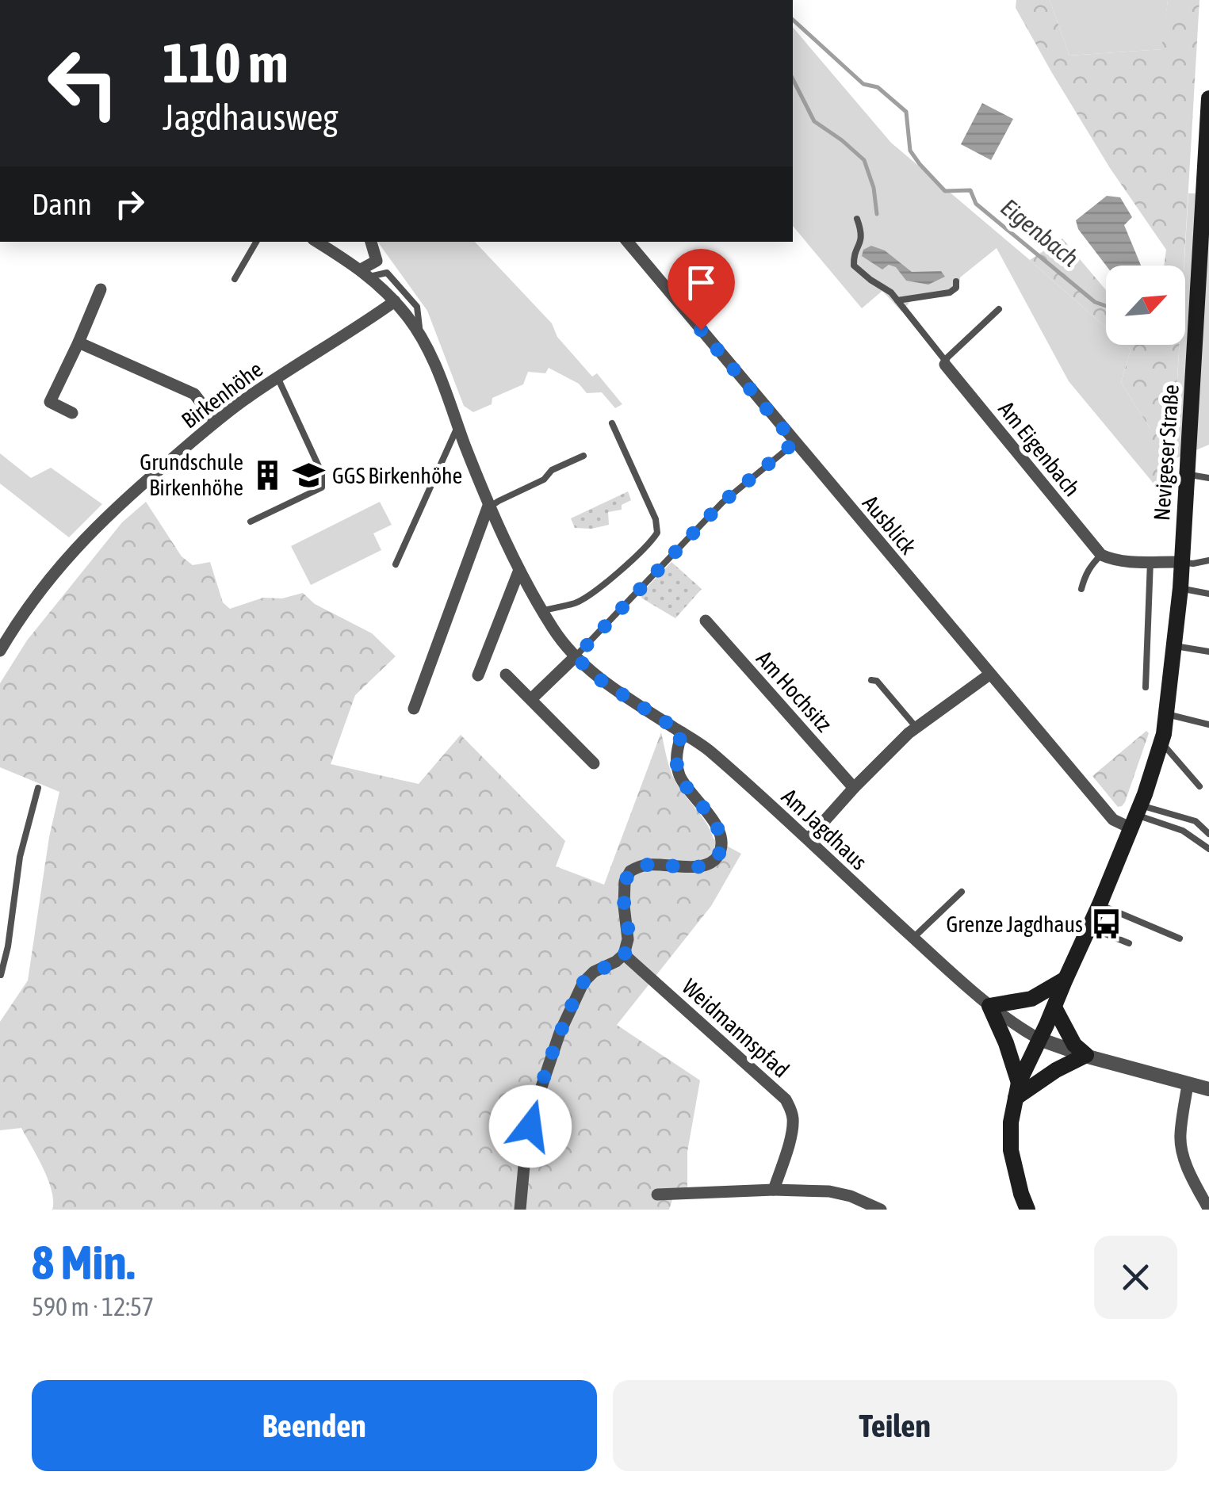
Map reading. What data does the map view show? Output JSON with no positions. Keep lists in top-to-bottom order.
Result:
{
  "streets": {
    "main road": ["Nevigeser Straße"],
    "street": [
      "Birkenhöhe",
      "Am Eigenbach",
      "Ausblick",
      "Am Hochsitz",
      "Am Jagdhaus",
      "Weidmannspfad"
    ]
  },
  "crossings": [
    ["Birkenhöhe", "Am Jagdhaus"],
    ["Nevigeser Straße", "Ausblick"],
    ["Nevigeser Straße", "Am Jagdhaus"]
  ],
  "water": ["Eigenbach"],
  "places": {
    "building": ["Grundschule Birkenhöhe"],
    "school or university": ["GGS Birkenhöhe"],
    "bus stop": ["Grenze Jagdhaus"]
  },
  "north": "top right",
  "page": {
    "turn": ["110 m", "Jagdhausweg"],
    "then": "Dann",
    "heading": ["8 Min.", "590 m · 12:57"],
    "buttons": ["Beenden", "Teilen"]
  }
}
